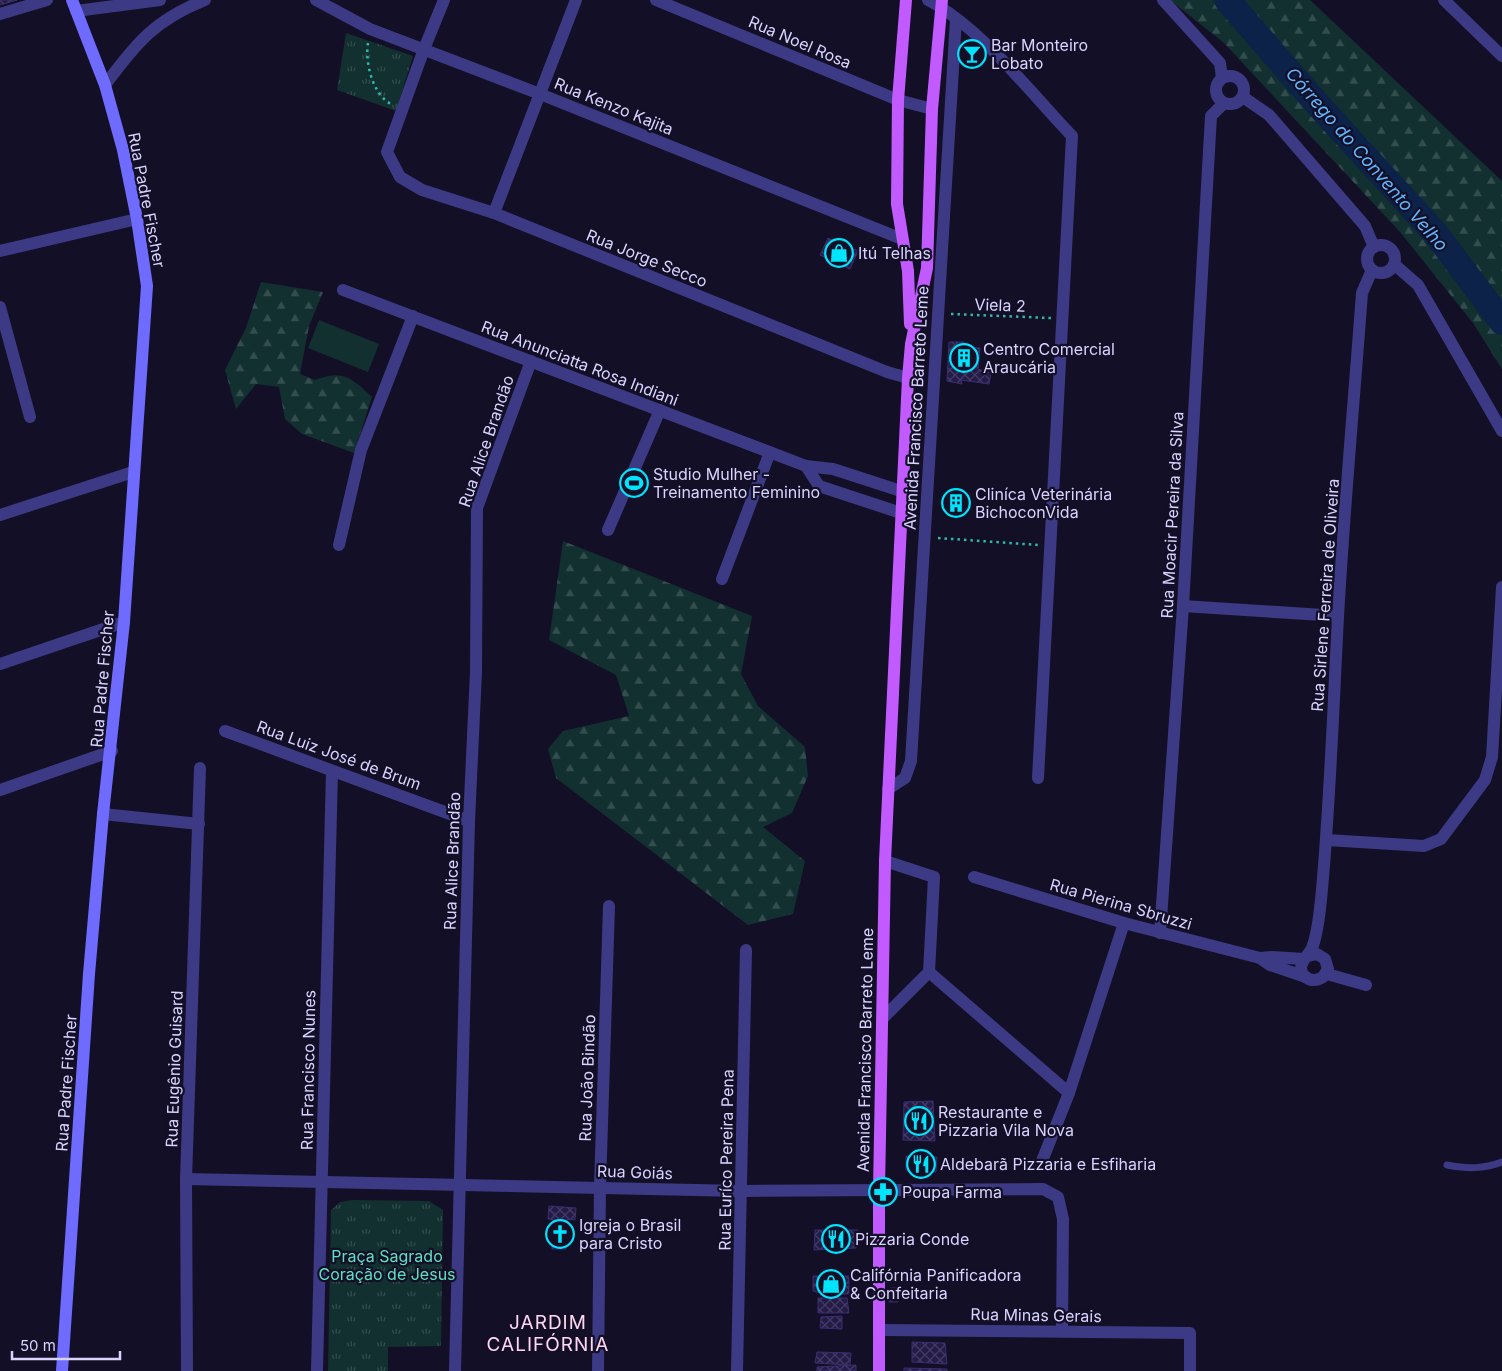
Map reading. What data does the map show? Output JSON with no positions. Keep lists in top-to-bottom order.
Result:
{
  "streets": {
    "main road": ["Rua Padre Fischer", "Avenida Francisco Barreto Leme"],
    "street": [
      "Rua Noel Rosa",
      "Rua Kenzo Kajita",
      "Rua Jorge Secco",
      "Rua Anunciatta Rosa Indiani",
      "Rua Alice Brandão",
      "Rua Moacir Pereira da Silva",
      "Rua Sirlene Ferreira de Oliveira",
      "Rua Luiz José de Brum",
      "Rua Pierina Sbruzzi",
      "Rua Eugênio Guisard",
      "Rua Francisco Nunes",
      "Rua João Bindão",
      "Rua Euríco Pereira Pena",
      "Rua Goiás",
      "Rua Minas Gerais"
    ],
    "path": ["Viela 2"]
  },
  "crossings": [
    ["Rua Noel Rosa", "Avenida Francisco Barreto Leme"],
    ["Rua Kenzo Kajita", "Avenida Francisco Barreto Leme"],
    ["Rua Jorge Secco", "Avenida Francisco Barreto Leme"],
    ["Viela 2", "Avenida Francisco Barreto Leme"],
    ["Rua Anunciatta Rosa Indiani", "Avenida Francisco Barreto Leme"],
    ["Rua Anunciatta Rosa Indiani", "Rua Alice Brandão"],
    ["Avenida Francisco Barreto Leme", "Rua Goiás"],
    ["Avenida Francisco Barreto Leme", "Rua Minas Gerais"],
    ["Rua Alice Brandão", "Rua Luiz José de Brum"],
    ["Rua Alice Brandão", "Rua Goiás"],
    ["Rua Moacir Pereira da Silva", "Rua Pierina Sbruzzi"],
    ["Rua Sirlene Ferreira de Oliveira", "Rua Pierina Sbruzzi"],
    ["Rua Luiz José de Brum", "Rua Francisco Nunes"],
    ["Rua Eugênio Guisard", "Rua Goiás"],
    ["Rua Francisco Nunes", "Rua Goiás"],
    ["Rua João Bindão", "Rua Goiás"],
    ["Rua Euríco Pereira Pena", "Rua Goiás"],
    ["Rua Goiás", "Rua Minas Gerais"]
  ],
  "districts": ["JARDIM CALIFÓRNIA"],
  "water": ["Córrego do Convento Velho"],
  "parks": ["Praça Sagrado Coração de Jesus"],
  "places": {
    "bar": ["Bar Monteiro Lobato"],
    "shop": ["Itú Telhas", "Califórnia Panificadora & Confeitaria"],
    "building": ["Centro Comercial Araucária", "Cliníca Veterinária BichoconVida"],
    "sports": ["Studio Mulher - Treinamento Feminino"],
    "restaurant": ["Restaurante e Pizzaria Vila Nova", "Aldebarã Pizzaria e Esfiharia", "Pizzaria Conde"],
    "pharmacy": ["Poupa Farma"],
    "church": ["Igreja o Brasil para Cristo"]
  },
  "scale_bar": "50 m"
}
